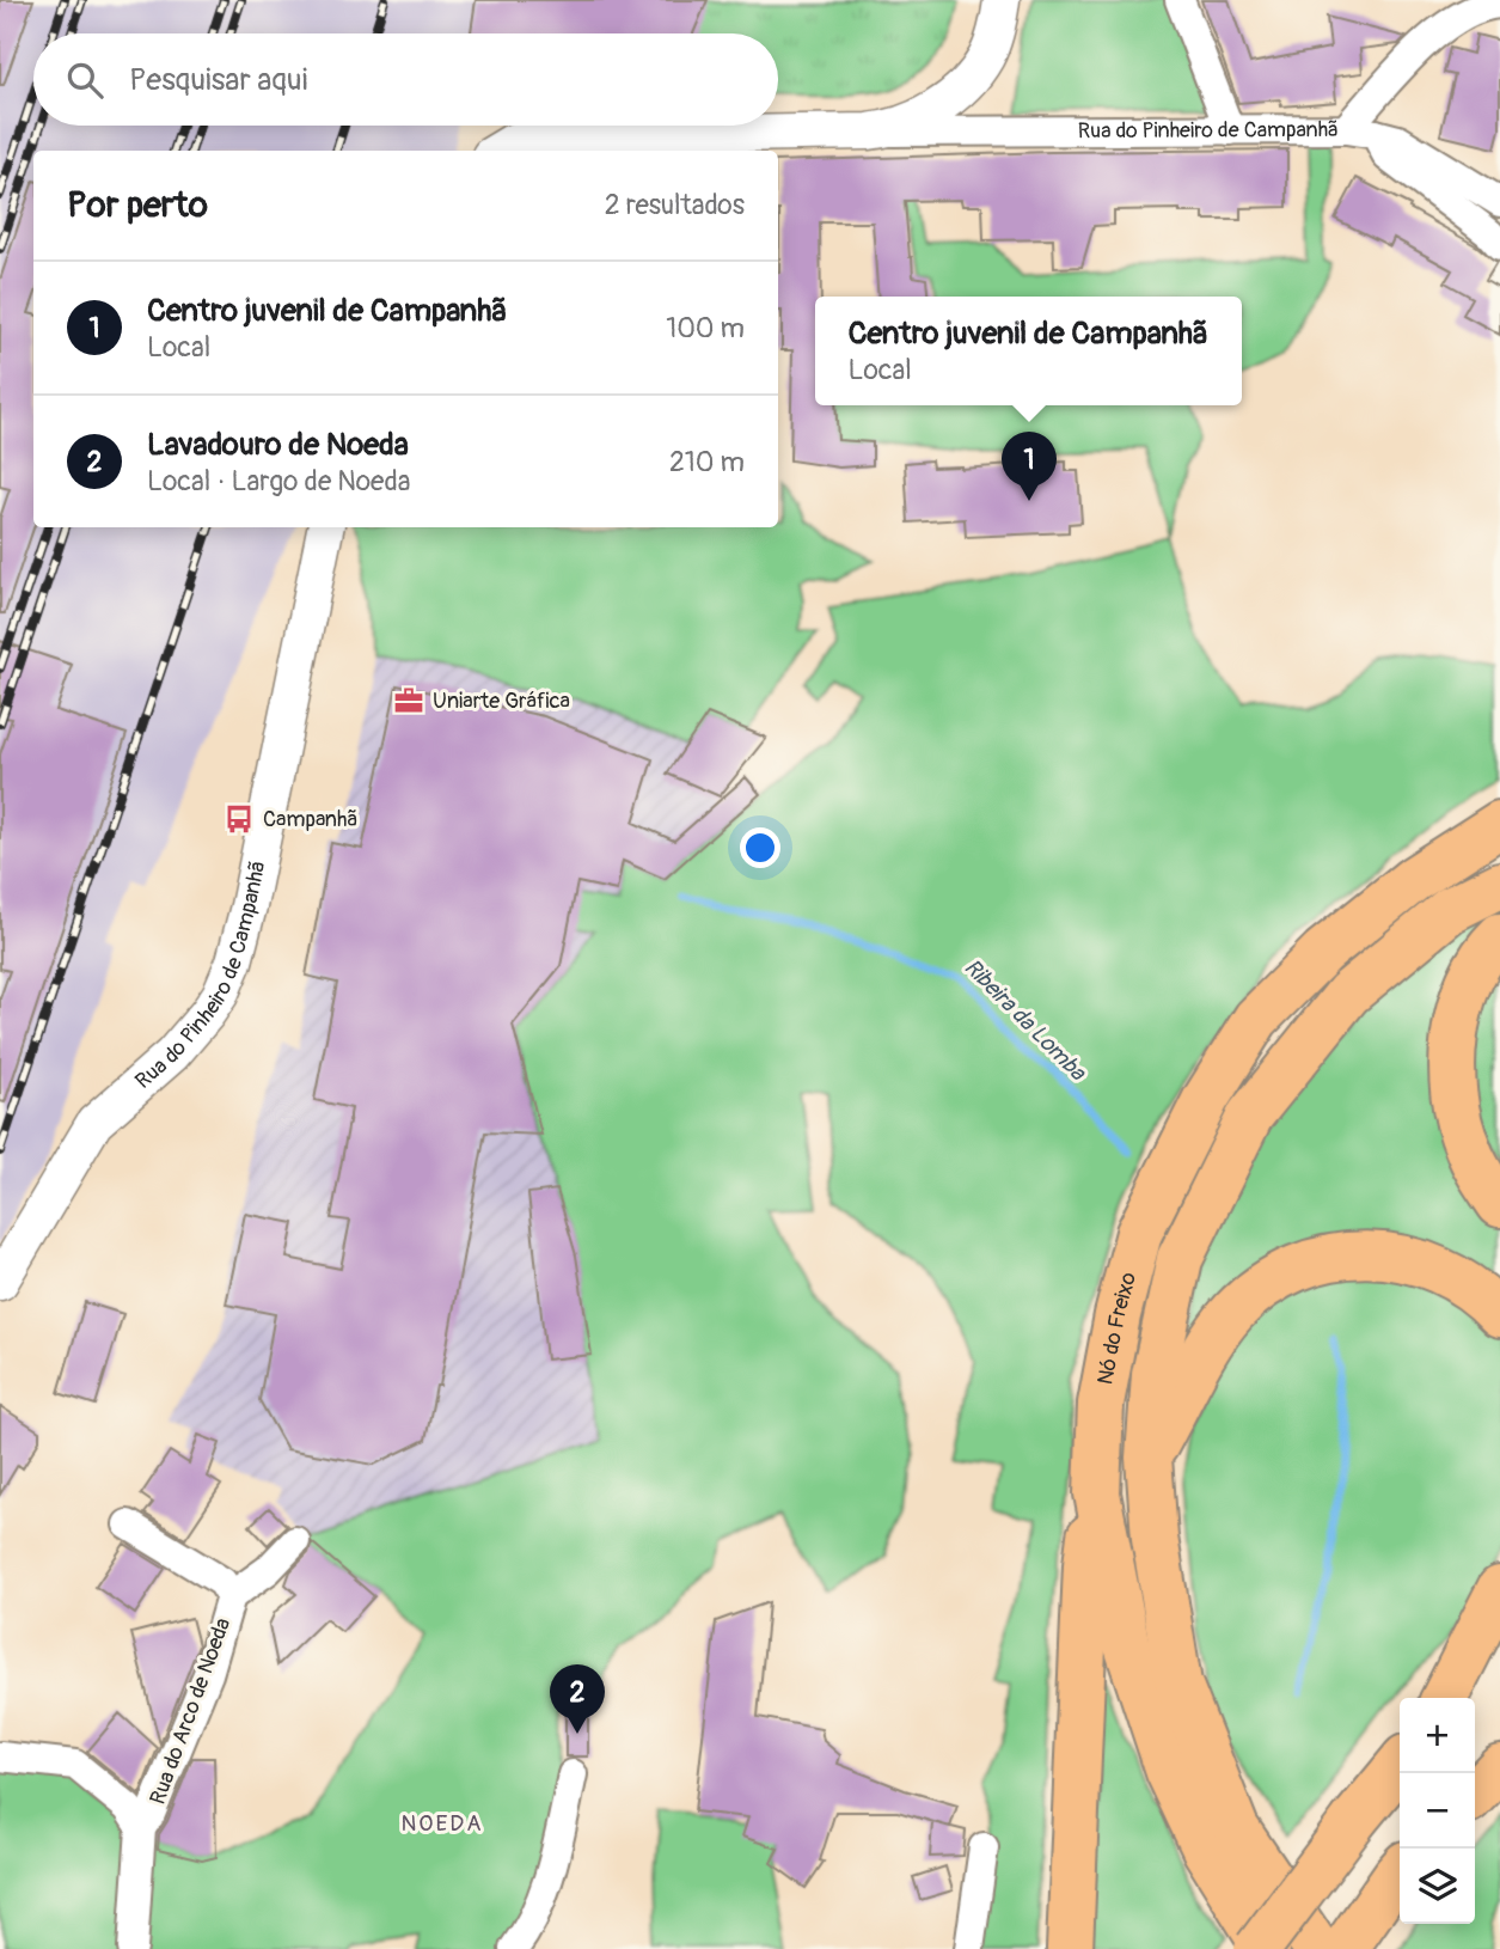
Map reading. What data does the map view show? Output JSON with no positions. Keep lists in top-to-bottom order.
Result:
{
  "streets": {
    "highway": ["Nó do Freixo"],
    "street": ["Rua do Pinheiro de Campanhã", "Rua do Arco de Noeda"]
  },
  "districts": ["NOEDA"],
  "water": ["Ribeira da Lomba"],
  "places": {
    "office": ["Uniarte Gráfica"],
    "bus stop": ["Campanhã"]
  },
  "page": {
    "search": "Pesquisar aqui",
    "heading": ["Por perto", "2 resultados"],
    "list": [
      {
        "mark": "1",
        "name": "Centro juvenil de Campanhã",
        "note": "Local",
        "value": "100 m"
      },
      {
        "mark": "2",
        "name": "Lavadouro de Noeda",
        "note": "Local · Largo de Noeda",
        "value": "210 m"
      }
    ],
    "popup": ["Centro juvenil de Campanhã", "Local"],
    "pins": ["1", "2"],
    "map_buttons": ["+", "−"]
  }
}
